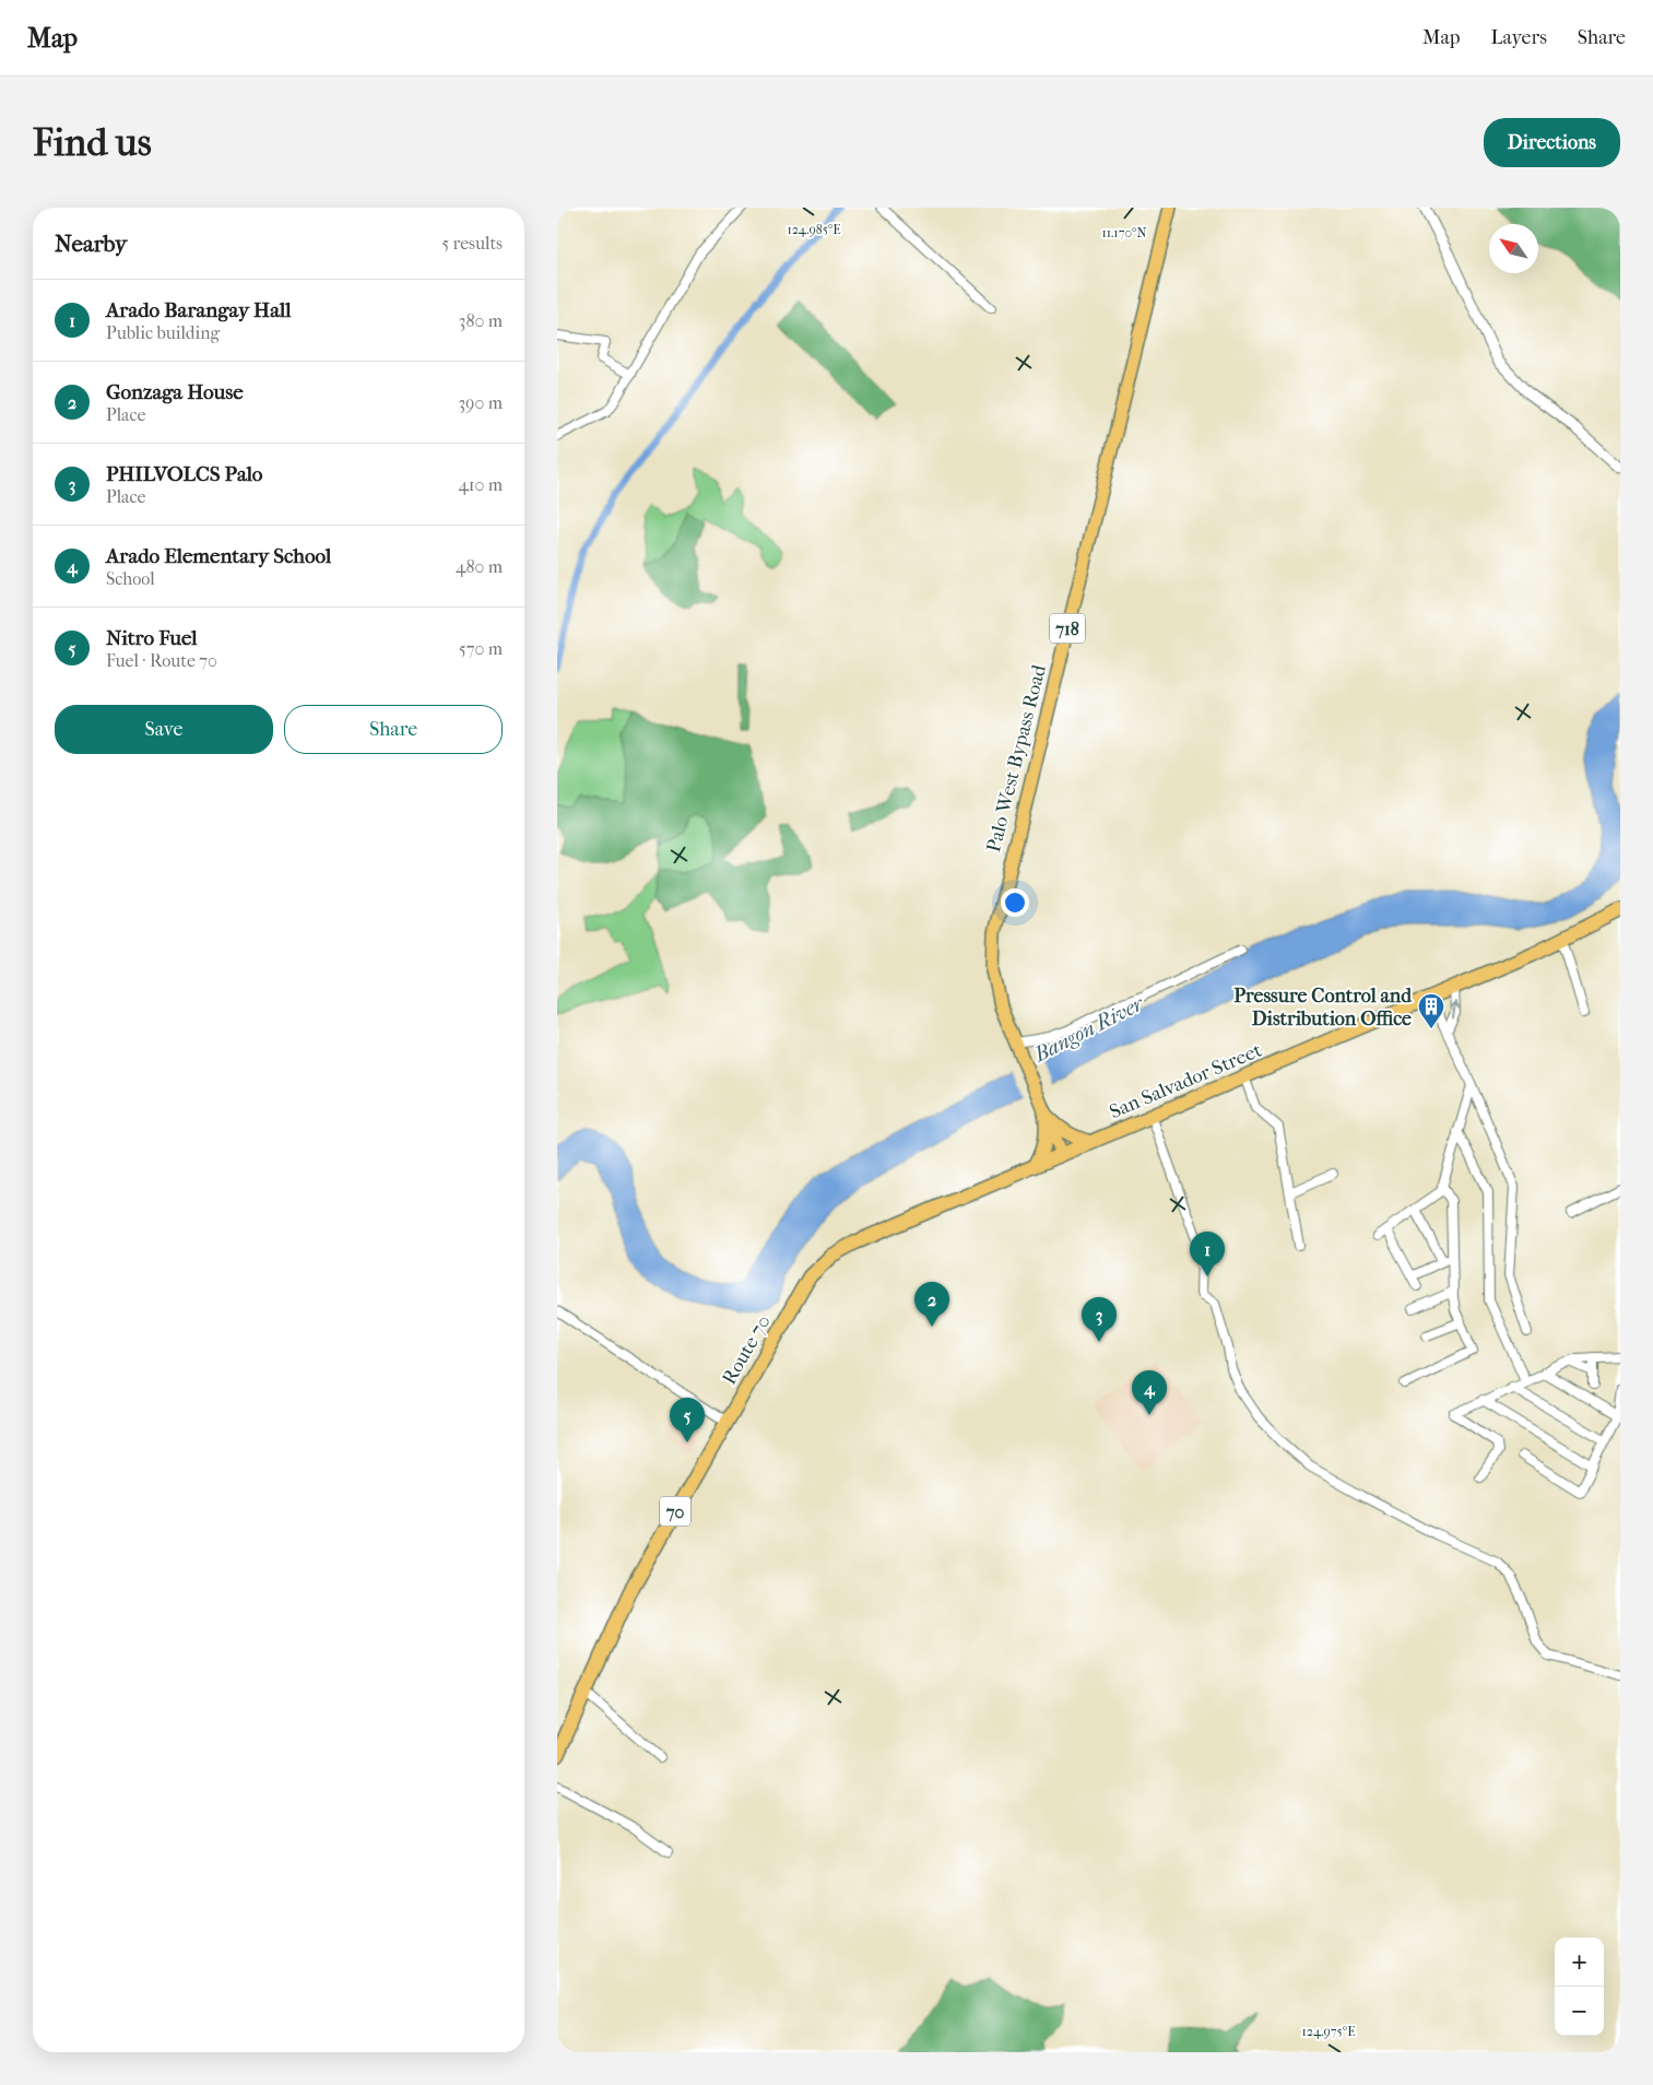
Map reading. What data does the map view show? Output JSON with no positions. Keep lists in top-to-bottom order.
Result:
{
  "streets": {
    "highway": ["San Salvador Street", "Route 70", "70"],
    "main road": ["718", "Palo West Bypass Road"]
  },
  "crossings": [
    ["Palo West Bypass Road", "San Salvador Street"],
    ["San Salvador Street", "Route 70"]
  ],
  "water": ["Bangon River"],
  "places": {
    "building": ["Pressure Control and Distribution Office"]
  },
  "north": "top left",
  "page": {
    "header": "Map",
    "nav": ["Map", "Layers", "Share"],
    "buttons": [
      "Directions",
      ["Save", "Share"]
    ],
    "title": "Find us",
    "heading": ["Nearby", "5 results"],
    "list": [
      {
        "mark": "1",
        "name": "Arado Barangay Hall",
        "note": "Public building",
        "value": "380 m"
      },
      {
        "mark": "2",
        "name": "Gonzaga House",
        "note": "Place",
        "value": "390 m"
      },
      {
        "mark": "3",
        "name": "PHILVOLCS Palo",
        "note": "Place",
        "value": "410 m"
      },
      {
        "mark": "4",
        "name": "Arado Elementary School",
        "note": "School",
        "value": "480 m"
      },
      {
        "mark": "5",
        "name": "Nitro Fuel",
        "note": "Fuel · Route 70",
        "value": "570 m"
      }
    ],
    "pins": [
      "1",
      "2",
      "3",
      "4",
      "5"
    ],
    "map_buttons": ["+", "−"]
  },
  "coordinates": ["124.985°E", "11.170°N", "124.975°E"]
}
